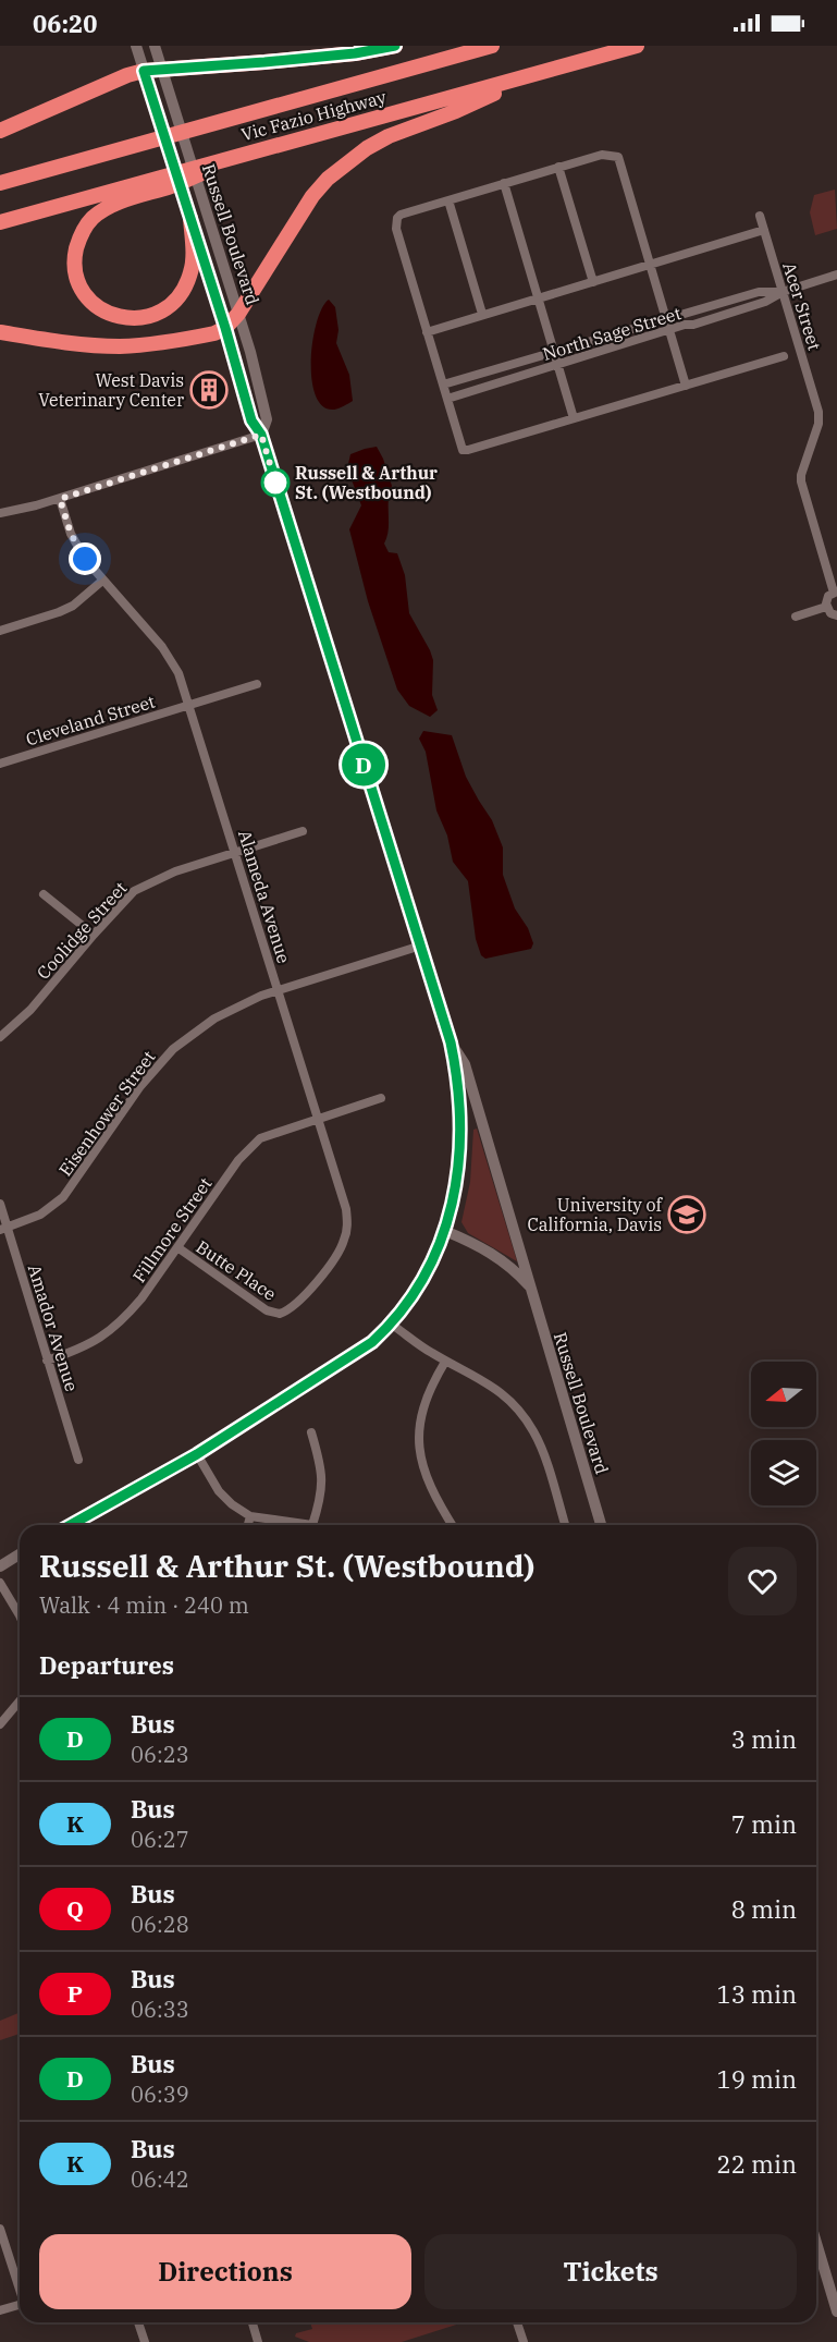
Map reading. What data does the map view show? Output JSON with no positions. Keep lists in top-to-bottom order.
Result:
{
  "streets": {
    "highway": ["Vic Fazio Highway"],
    "main road": ["Russell Boulevard"],
    "street": [
      "Acer Street",
      "North Sage Street",
      "Cleveland Street",
      "Alameda Avenue",
      "Coolidge Street",
      "Eisenhower Street",
      "Fillmore Street",
      "Butte Place",
      "Amador Avenue"
    ]
  },
  "crossings": [
    ["Russell Boulevard", "Eisenhower Street"],
    ["Acer Street", "North Sage Street"],
    ["Cleveland Street", "Alameda Avenue"],
    ["Alameda Avenue", "Coolidge Street"],
    ["Alameda Avenue", "Eisenhower Street"],
    ["Alameda Avenue", "Fillmore Street"],
    ["Alameda Avenue", "Butte Place"],
    ["Eisenhower Street", "Amador Avenue"],
    ["Fillmore Street", "Butte Place"],
    ["Fillmore Street", "Amador Avenue"]
  ],
  "places": {
    "building": ["West Davis Veterinary Center"],
    "other": ["Russell & Arthur St. (Westbound)"],
    "school or university": ["University of California, Davis"]
  },
  "lines": ["bus line D"],
  "north": "left",
  "page": {
    "status": "06:20",
    "on_map": "D",
    "heading": [
      ["Russell & Arthur St. (Westbound)", "Walk · 4 min · 240 m"],
      "Departures"
    ],
    "list": [
      {
        "mark": "D",
        "name": "Bus",
        "note": "06:23",
        "value": "3 min"
      },
      {
        "mark": "K",
        "name": "Bus",
        "note": "06:27",
        "value": "7 min"
      },
      {
        "mark": "Q",
        "name": "Bus",
        "note": "06:28",
        "value": "8 min"
      },
      {
        "mark": "P",
        "name": "Bus",
        "note": "06:33",
        "value": "13 min"
      },
      {
        "mark": "D",
        "name": "Bus",
        "note": "06:39",
        "value": "19 min"
      },
      {
        "mark": "K",
        "name": "Bus",
        "note": "06:42",
        "value": "22 min"
      }
    ],
    "buttons": ["Directions", "Tickets"]
  }
}
